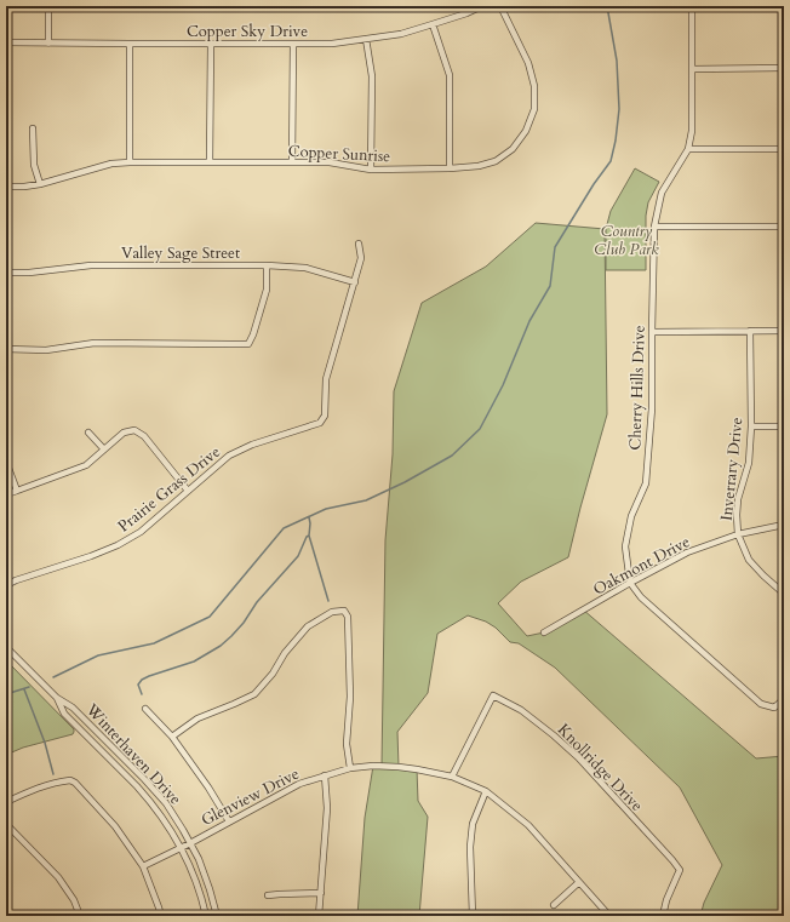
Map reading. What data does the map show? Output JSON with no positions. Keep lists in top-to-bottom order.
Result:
{
  "streets": {
    "street": [
      "Copper Sky Drive",
      "Copper Sunrise",
      "Valley Sage Street",
      "Cherry Hills Drive",
      "Inverrary Drive",
      "Prairie Grass Drive",
      "Oakmont Drive",
      "Winterhaven Drive",
      "Knollridge Drive",
      "Glenview Drive"
    ]
  },
  "crossings": [
    ["Valley Sage Street", "Prairie Grass Drive"],
    ["Cherry Hills Drive", "Oakmont Drive"],
    ["Inverrary Drive", "Oakmont Drive"],
    ["Winterhaven Drive", "Glenview Drive"],
    ["Knollridge Drive", "Glenview Drive"]
  ],
  "parks": ["Country Club Park"]
}
